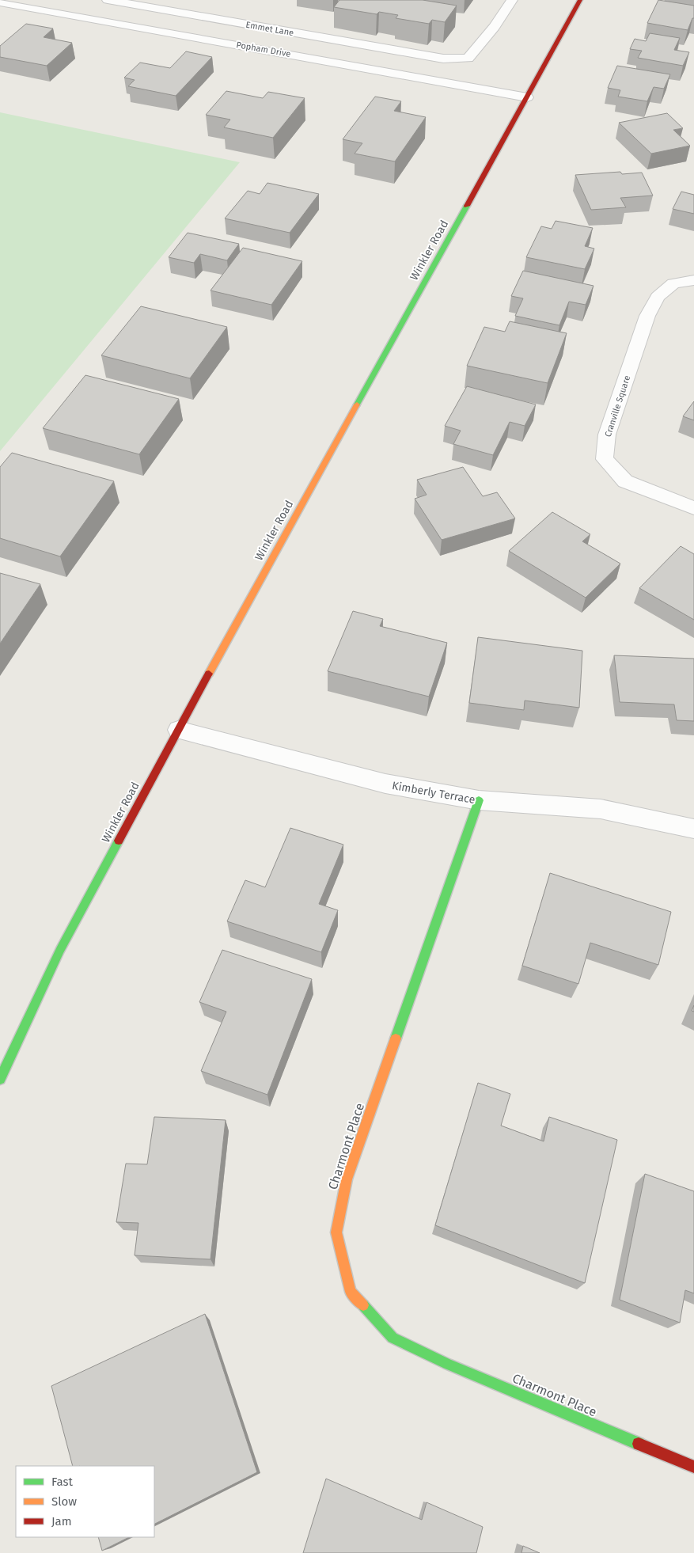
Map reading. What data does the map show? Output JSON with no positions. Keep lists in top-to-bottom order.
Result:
{
  "streets": {
    "street": [
      "Emmet Lane",
      "Popham Drive",
      "Winkler Road",
      "Cranville Square",
      "Kimberly Terrace",
      "Charmont Place"
    ]
  },
  "crossings": [
    ["Popham Drive", "Winkler Road"],
    ["Winkler Road", "Kimberly Terrace"],
    ["Kimberly Terrace", "Charmont Place"]
  ],
  "legend": ["Fast", "Slow", "Jam"]
}
